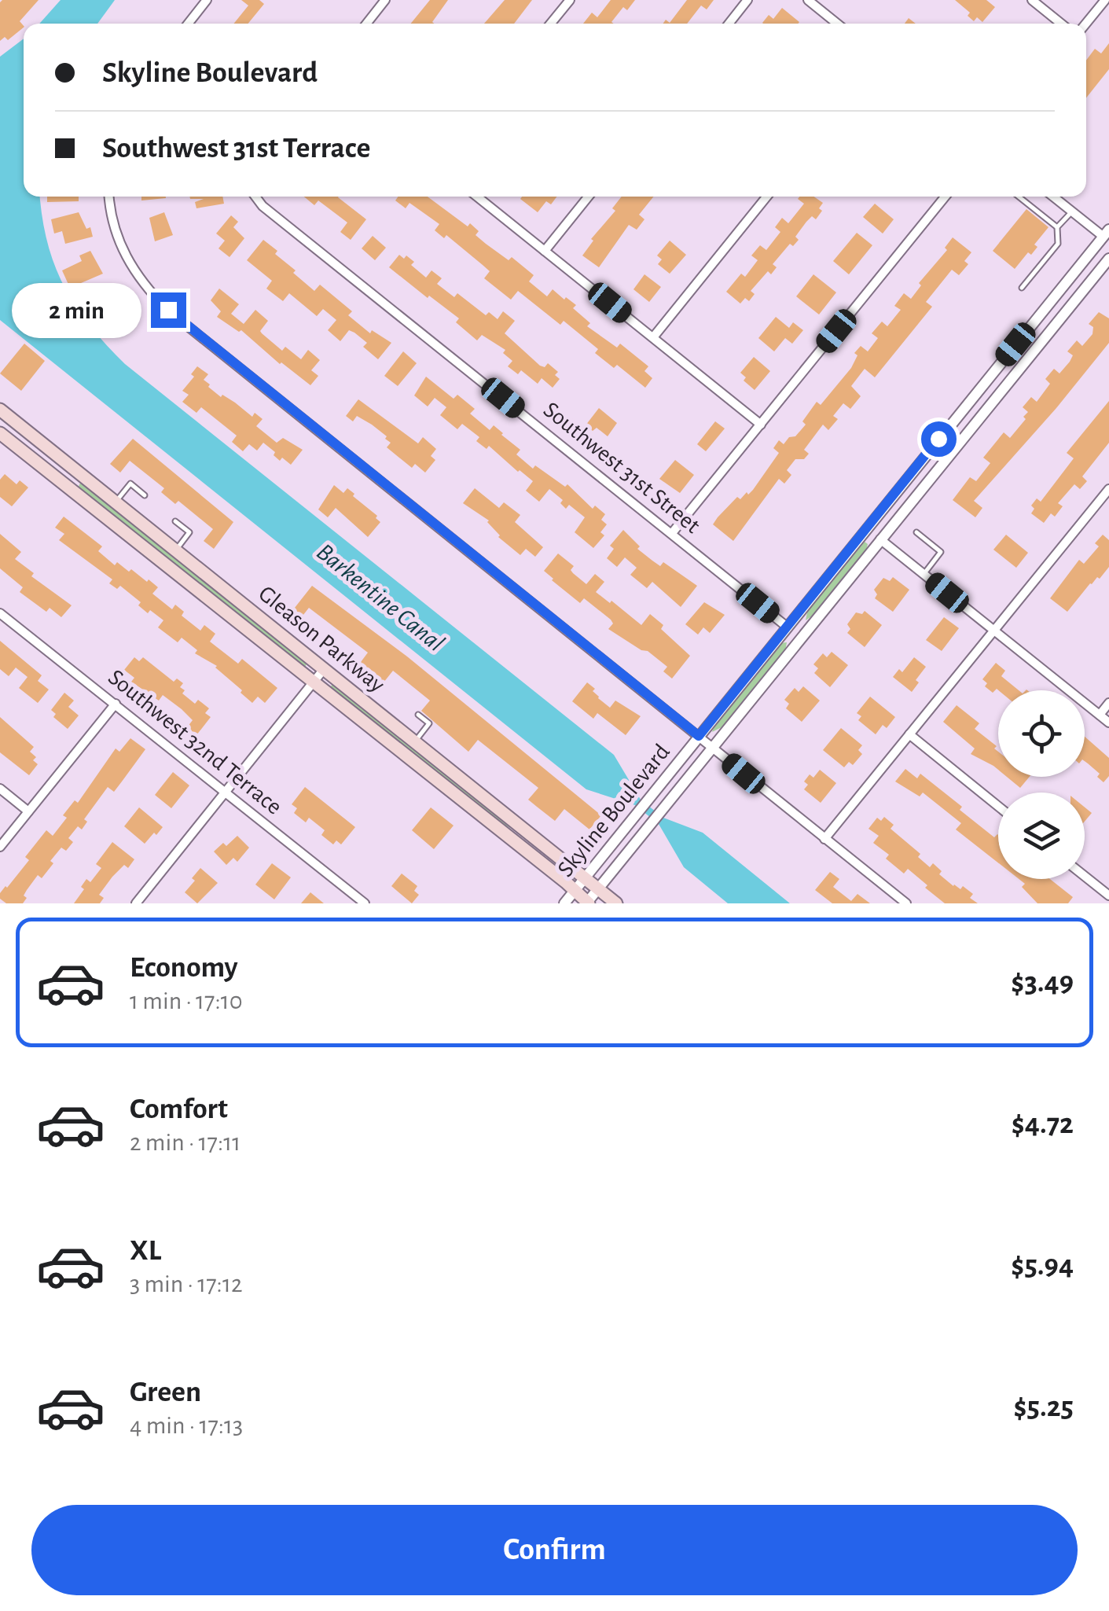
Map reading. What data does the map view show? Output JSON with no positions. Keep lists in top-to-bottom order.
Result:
{
  "streets": {
    "main road": ["Gleason Parkway"],
    "street": ["Southwest 31st Street", "Southwest 32nd Terrace", "Skyline Boulevard"]
  },
  "crossings": [
    ["Southwest 31st Street", "Skyline Boulevard"],
    ["Gleason Parkway", "Skyline Boulevard"]
  ],
  "water": ["Barkentine Canal"],
  "page": {
    "banner": ["Skyline Boulevard", "Southwest 31st Terrace"],
    "bubble": "2 min",
    "list": [
      {
        "name": "Economy",
        "note": "1 min · 17:10",
        "value": "$3.49"
      },
      {
        "name": "Comfort",
        "note": "2 min · 17:11",
        "value": "$4.72"
      },
      {
        "name": "XL",
        "note": "3 min · 17:12",
        "value": "$5.94"
      },
      {
        "name": "Green",
        "note": "4 min · 17:13",
        "value": "$5.25"
      }
    ],
    "buttons": "Confirm"
  }
}
